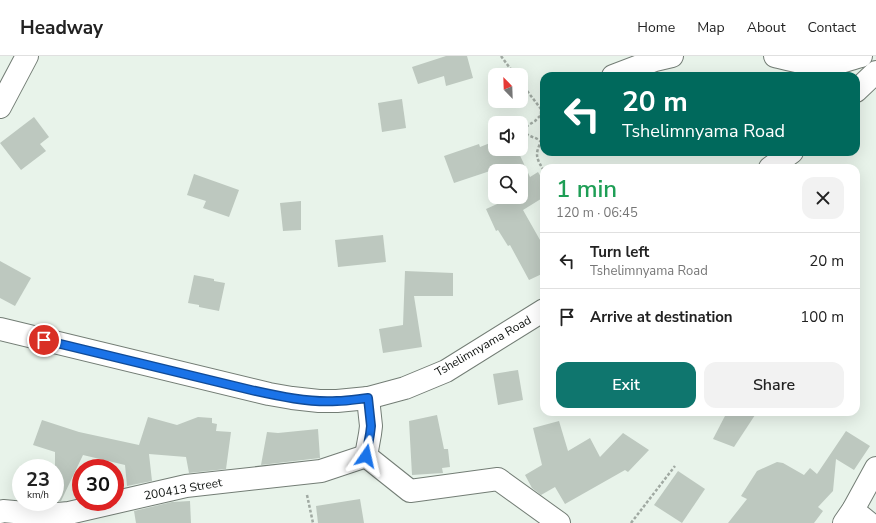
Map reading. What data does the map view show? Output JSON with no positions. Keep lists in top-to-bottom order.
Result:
{
  "streets": {
    "street": ["Tshelimnyama Road", "200413 Street"]
  },
  "north": "top left",
  "page": {
    "header": "Headway",
    "nav": [
      "Home",
      "Map",
      "About",
      "Contact"
    ],
    "turn": ["20 m", "Tshelimnyama Road"],
    "heading": ["1 min", "120 m · 06:45"],
    "list": [
      {
        "name": "Turn left",
        "note": "Tshelimnyama Road",
        "value": "20 m"
      },
      {
        "name": "Arrive at destination",
        "value": "100 m"
      }
    ],
    "buttons": ["Exit", "Share"],
    "speed": "23 km/h",
    "limit": "30"
  }
}
